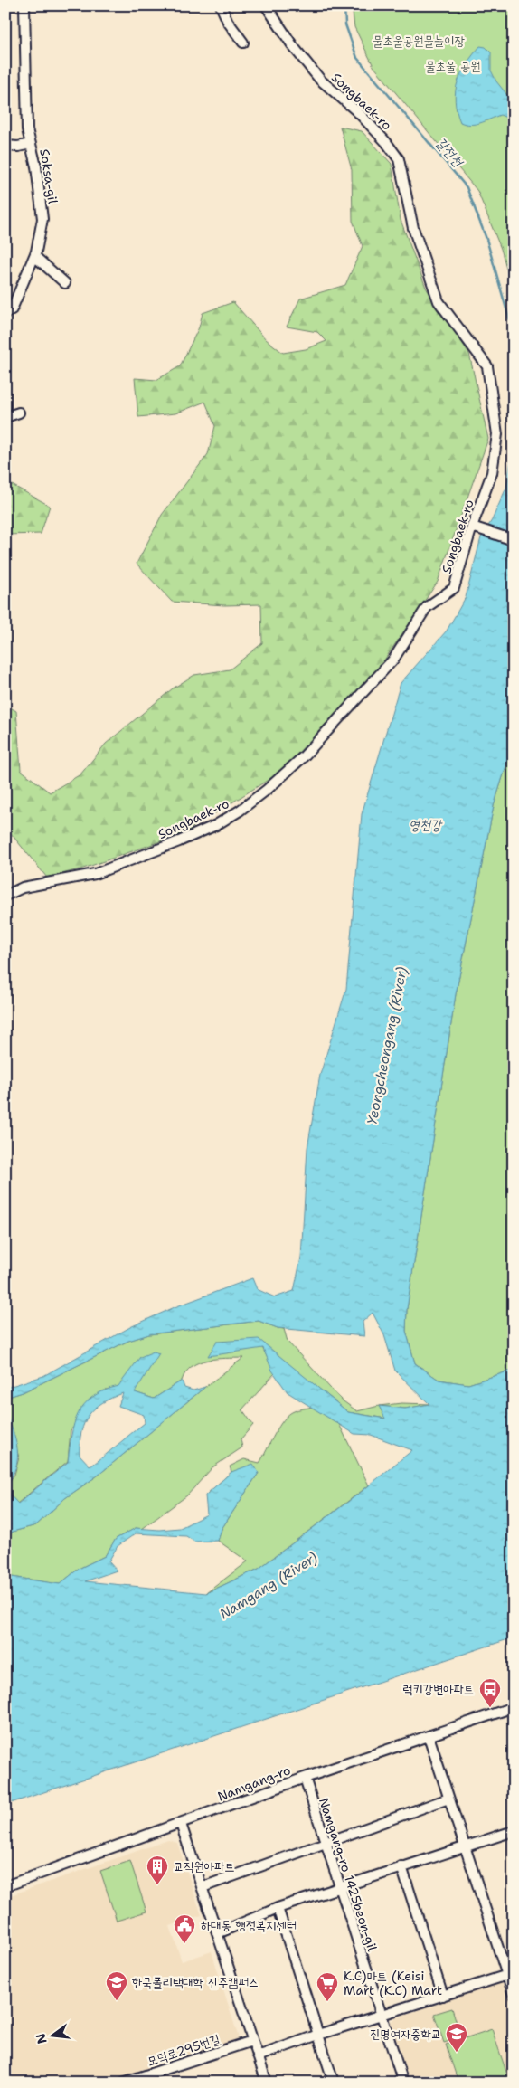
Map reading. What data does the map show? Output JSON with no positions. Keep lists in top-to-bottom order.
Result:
{
  "streets": {
    "street": [
      "Songbaek-ro",
      "Soksa-gil",
      "Namgang-ro",
      "Namgang-ro 1425beon-gil",
      "모덕로295번길"
    ]
  },
  "crossings": [
    ["Namgang-ro", "Namgang-ro 1425beon-gil"]
  ],
  "water": [
    "갈전천",
    "영천강",
    "Yeongcheongang (River)",
    "Namgang (River)"
  ],
  "parks": ["물초울공원물놀이장", "물초울 공원"],
  "places": {
    "bus stop": ["럭키강변아파트"],
    "building": ["교직원아파트"],
    "public building": ["하대동 행정복지센터"],
    "school or university": ["한국폴리택대학 진주캠퍼스", "진명여자중학교"],
    "supermarket": ["K.C)마트 (Keisi Mart (K.C) Mart"]
  },
  "north": "left"
}
